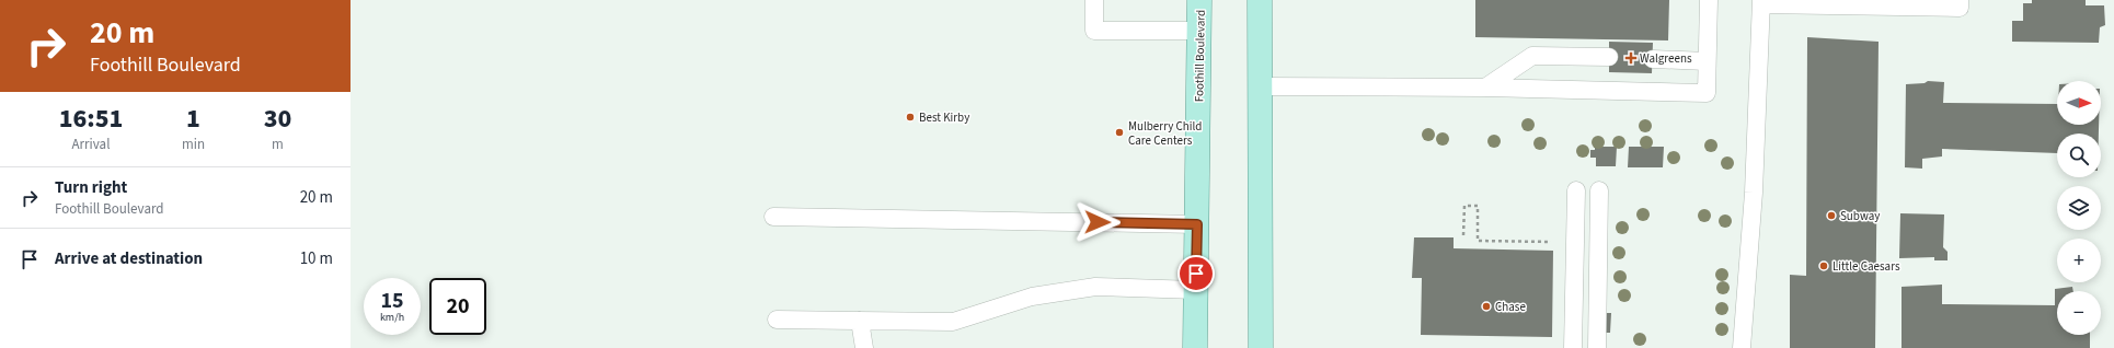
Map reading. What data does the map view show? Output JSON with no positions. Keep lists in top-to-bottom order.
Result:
{
  "streets": {
    "main road": ["Foothill Boulevard"]
  },
  "places": {
    "health": ["Walgreens"],
    "other": [
      "Best Kirby",
      "Mulberry Child Care Centers",
      "Subway",
      "Little Caesars",
      "Chase"
    ]
  },
  "north": "right",
  "page": {
    "turn": ["20 m", "Foothill Boulevard"],
    "map_buttons": ["+", "−"],
    "eta": [
      "16:51",
      "Arrival",
      "1",
      "min",
      "30",
      "m"
    ],
    "list": [
      {
        "name": "Turn right",
        "note": "Foothill Boulevard",
        "value": "20 m"
      },
      {
        "name": "Arrive at destination",
        "value": "10 m"
      }
    ],
    "speed": "15 km/h",
    "limit": "20"
  }
}
